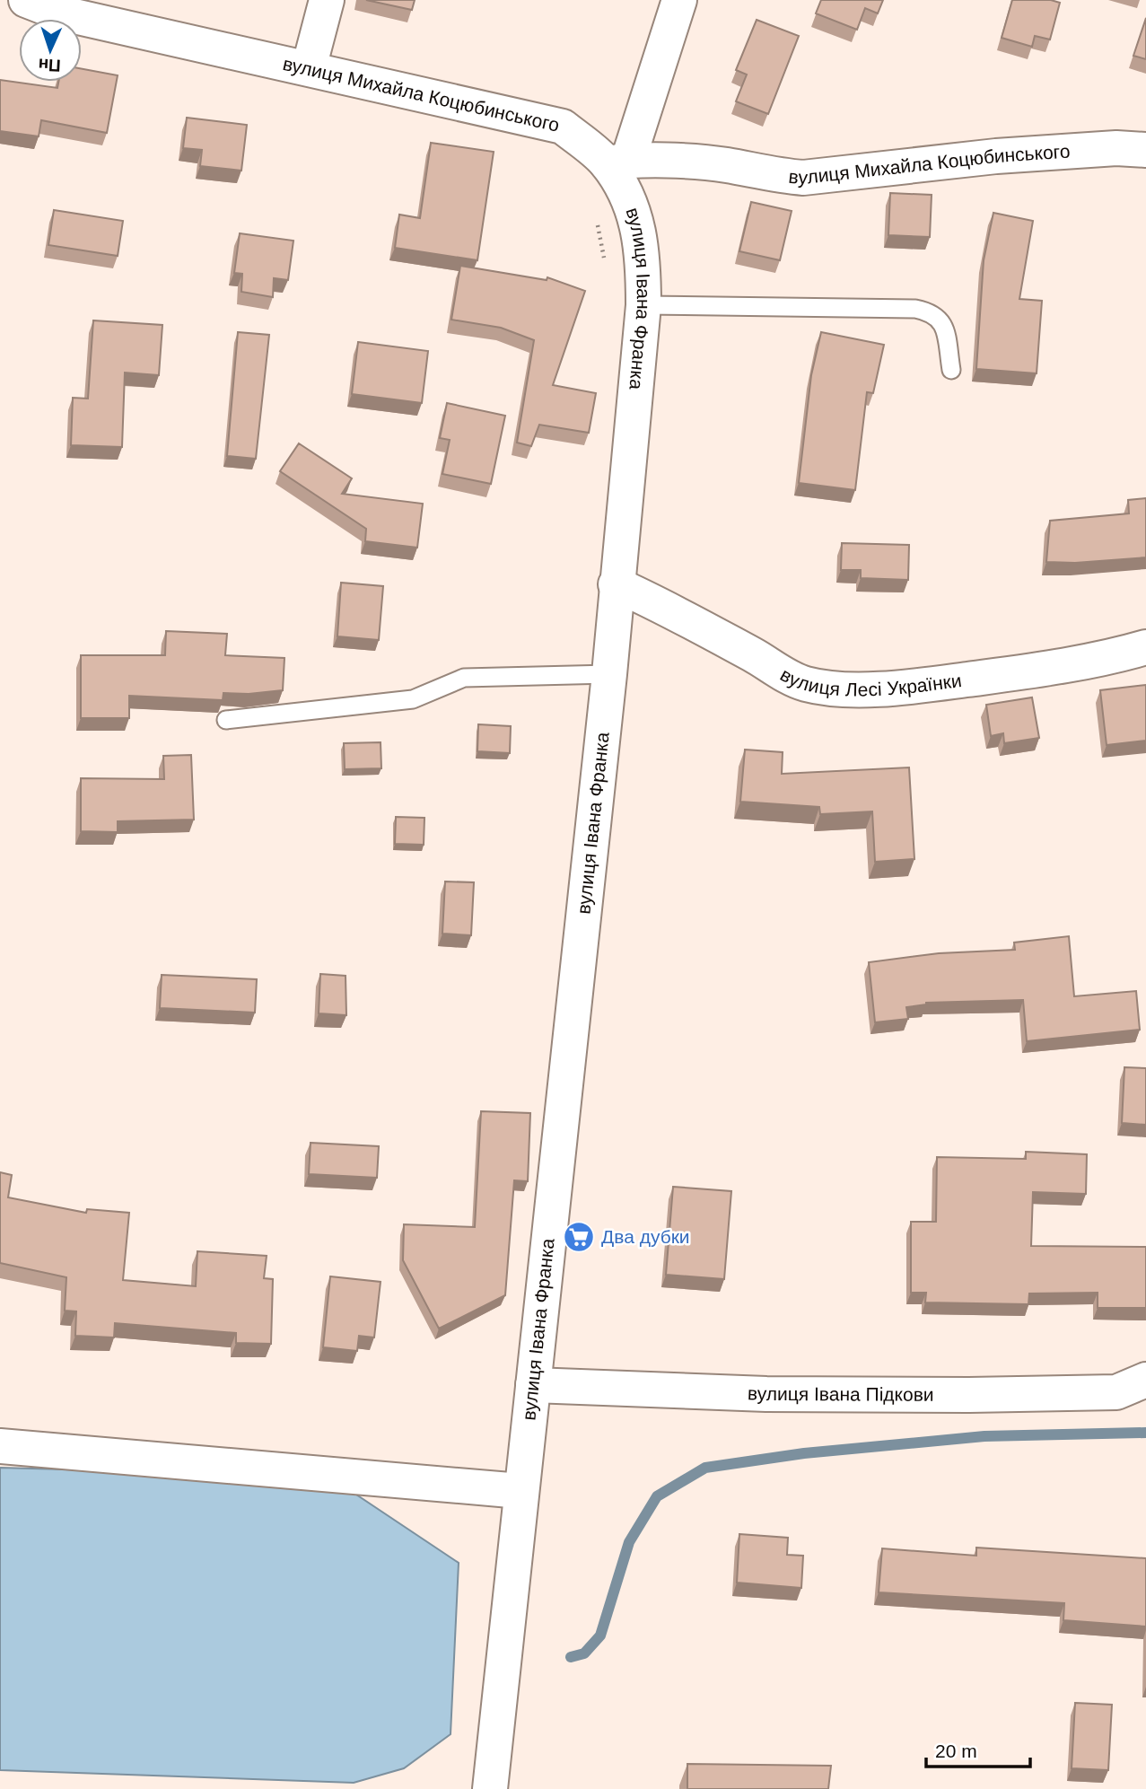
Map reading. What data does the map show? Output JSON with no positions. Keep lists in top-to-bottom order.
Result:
{
  "streets": {
    "street": [
      "вулиця Михайла Коцюбинського",
      "вулиця Івана Франка",
      "вулиця Лесі Українки",
      "вулиця Івана Підкови"
    ]
  },
  "crossings": [
    ["вулиця Михайла Коцюбинського", "вулиця Івана Франка"],
    ["вулиця Івана Франка", "вулиця Лесі Українки"],
    ["вулиця Івана Франка", "вулиця Івана Підкови"]
  ],
  "places": {
    "supermarket": ["Два дубки"]
  },
  "scale_bar": "20 m",
  "north": "bottom"
}
